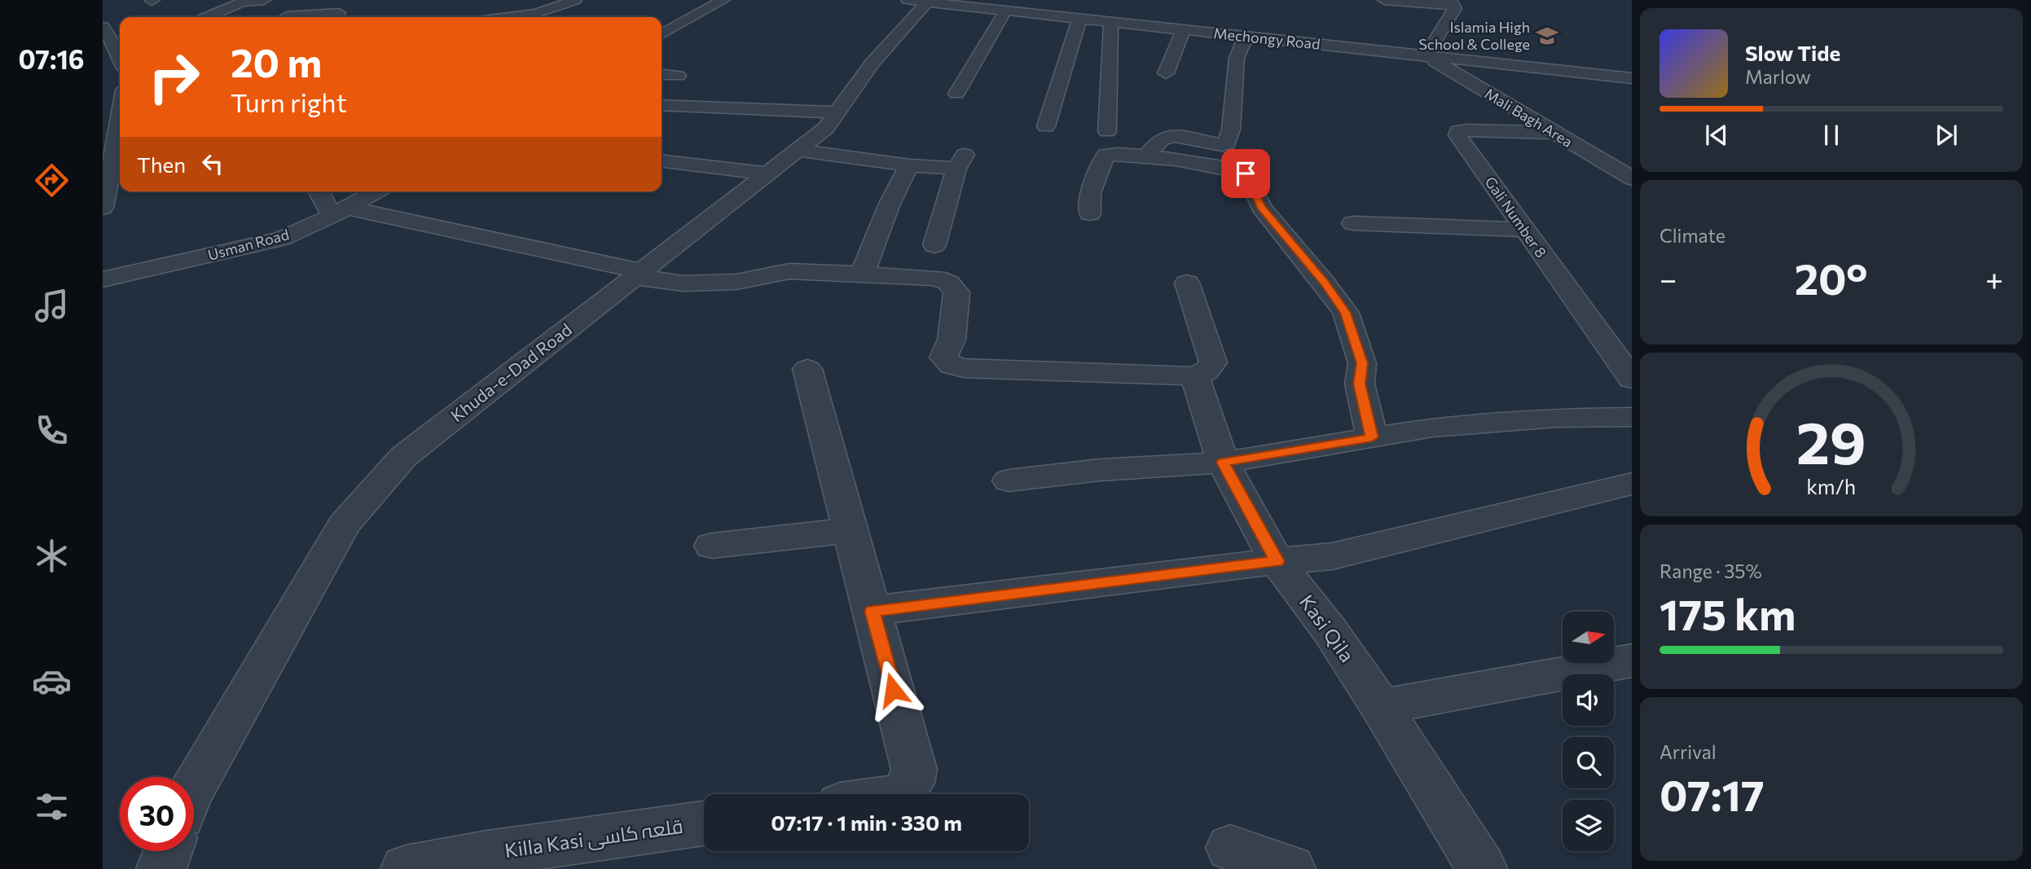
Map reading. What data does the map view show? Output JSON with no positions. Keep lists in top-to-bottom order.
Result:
{
  "streets": {
    "street": [
      "Mechongy Road",
      "Mali Bagh Area",
      "Gali Number 8",
      "Usman Road",
      "Khuda-e-Dad Road",
      "Kasi Qila",
      "Killa Kasi قلعہ کاسی"
    ]
  },
  "crossings": [
    ["Mechongy Road", "Mali Bagh Area"],
    ["Mechongy Road", "Khuda-e-Dad Road"],
    ["Mali Bagh Area", "Gali Number 8"]
  ],
  "places": {
    "school or university": ["Islamia High School & College"]
  },
  "north": "right",
  "page": {
    "tabs": "07:16",
    "turn": ["20 m", "Turn right"],
    "song": ["Slow Tide", "Marlow"],
    "then": "Then",
    "tile": [
      "Climate",
      ["Range · 35%", "175 km"],
      ["Arrival", "07:17"]
    ],
    "heat": ["−", "20°", "+"],
    "limit": "30",
    "trip": "07:17 · 1 min · 330 m",
    "gauge": ["29", "km/h"]
  }
}
